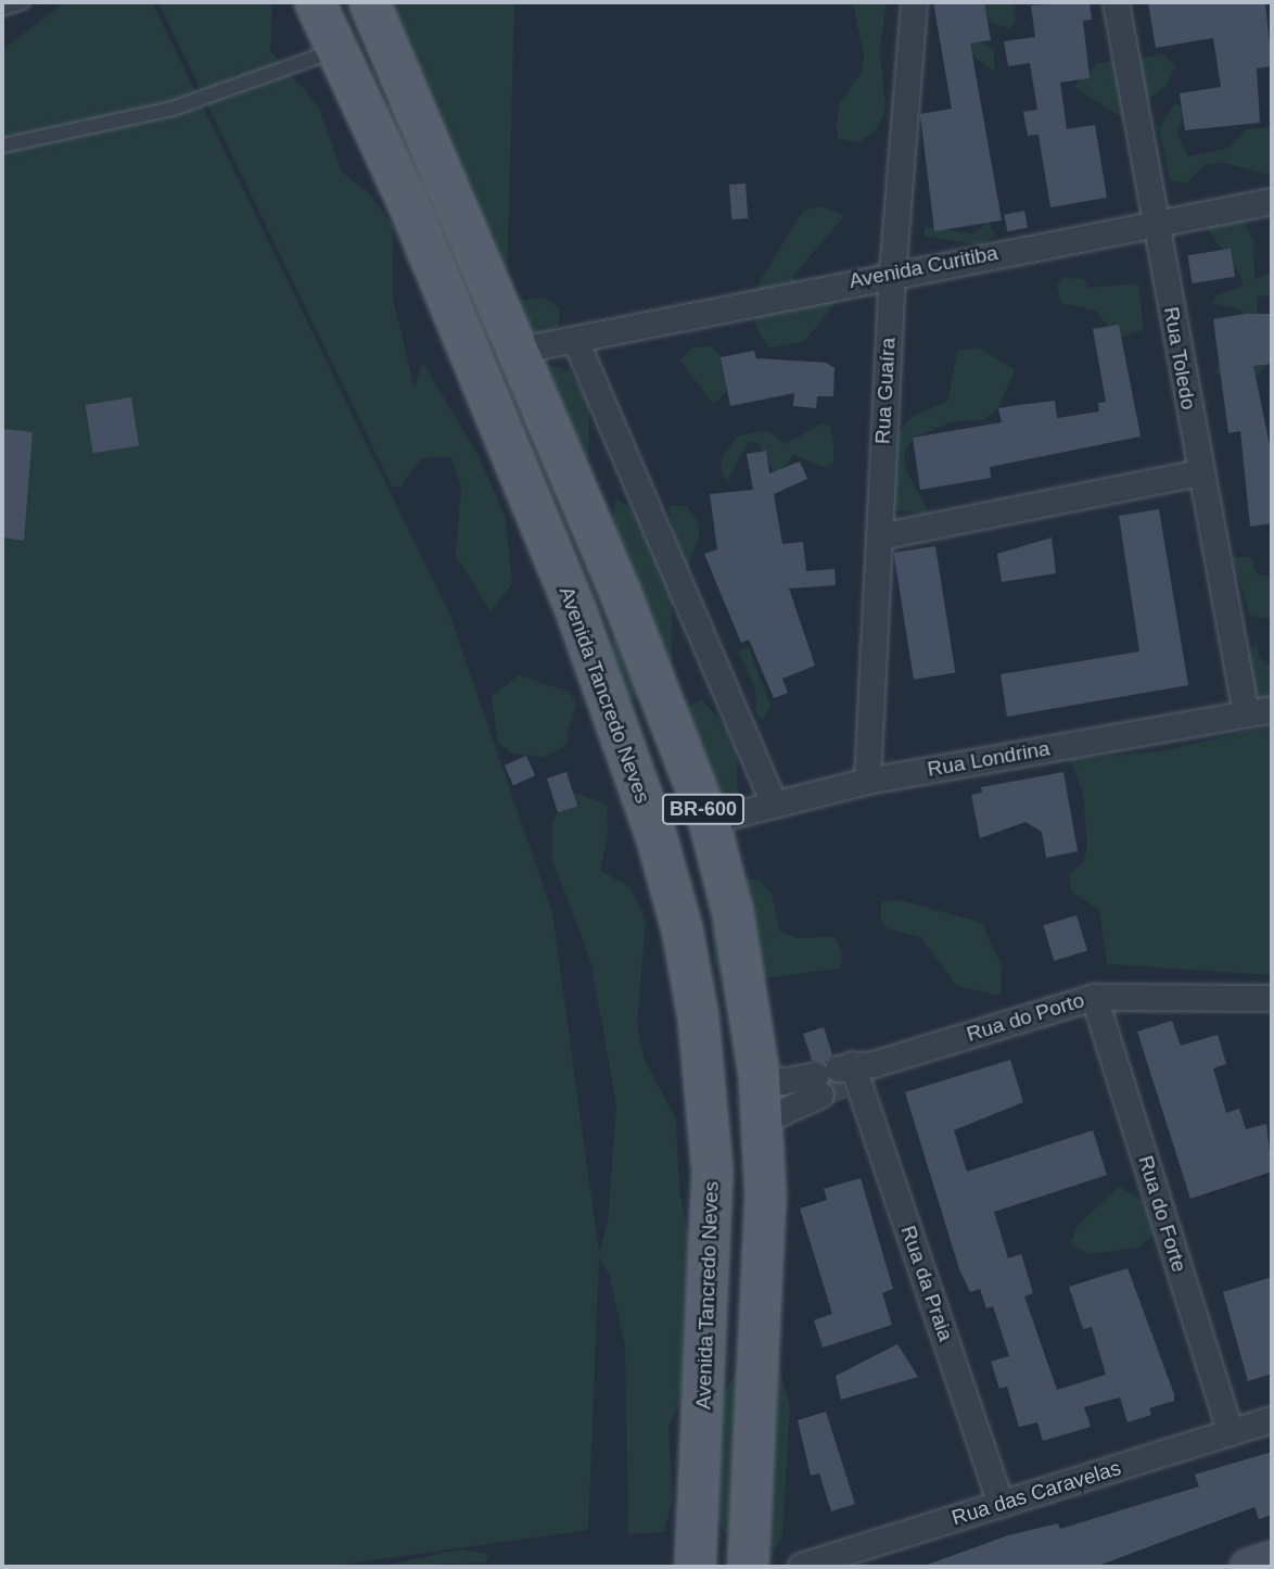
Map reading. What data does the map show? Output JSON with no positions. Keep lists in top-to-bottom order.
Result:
{
  "streets": {
    "main road": ["Avenida Tancredo Neves", "BR-600"],
    "street": [
      "Avenida Curitiba",
      "Rua Toledo",
      "Rua Guaíra",
      "Rua Londrina",
      "Rua do Porto",
      "Rua do Forte",
      "Rua da Praia",
      "Rua das Caravelas"
    ]
  },
  "crossings": [
    ["Avenida Curitiba", "Rua Toledo"],
    ["Avenida Curitiba", "Rua Guaíra"],
    ["Avenida Curitiba", "BR-600"],
    ["Rua Toledo", "Rua Londrina"],
    ["Rua Guaíra", "Rua Londrina"],
    ["Rua Londrina", "BR-600"],
    ["BR-600", "Rua do Porto"],
    ["Rua do Porto", "Rua do Forte"],
    ["Rua do Porto", "Rua da Praia"],
    ["Rua do Forte", "Rua das Caravelas"],
    ["Rua da Praia", "Rua das Caravelas"]
  ]
}
